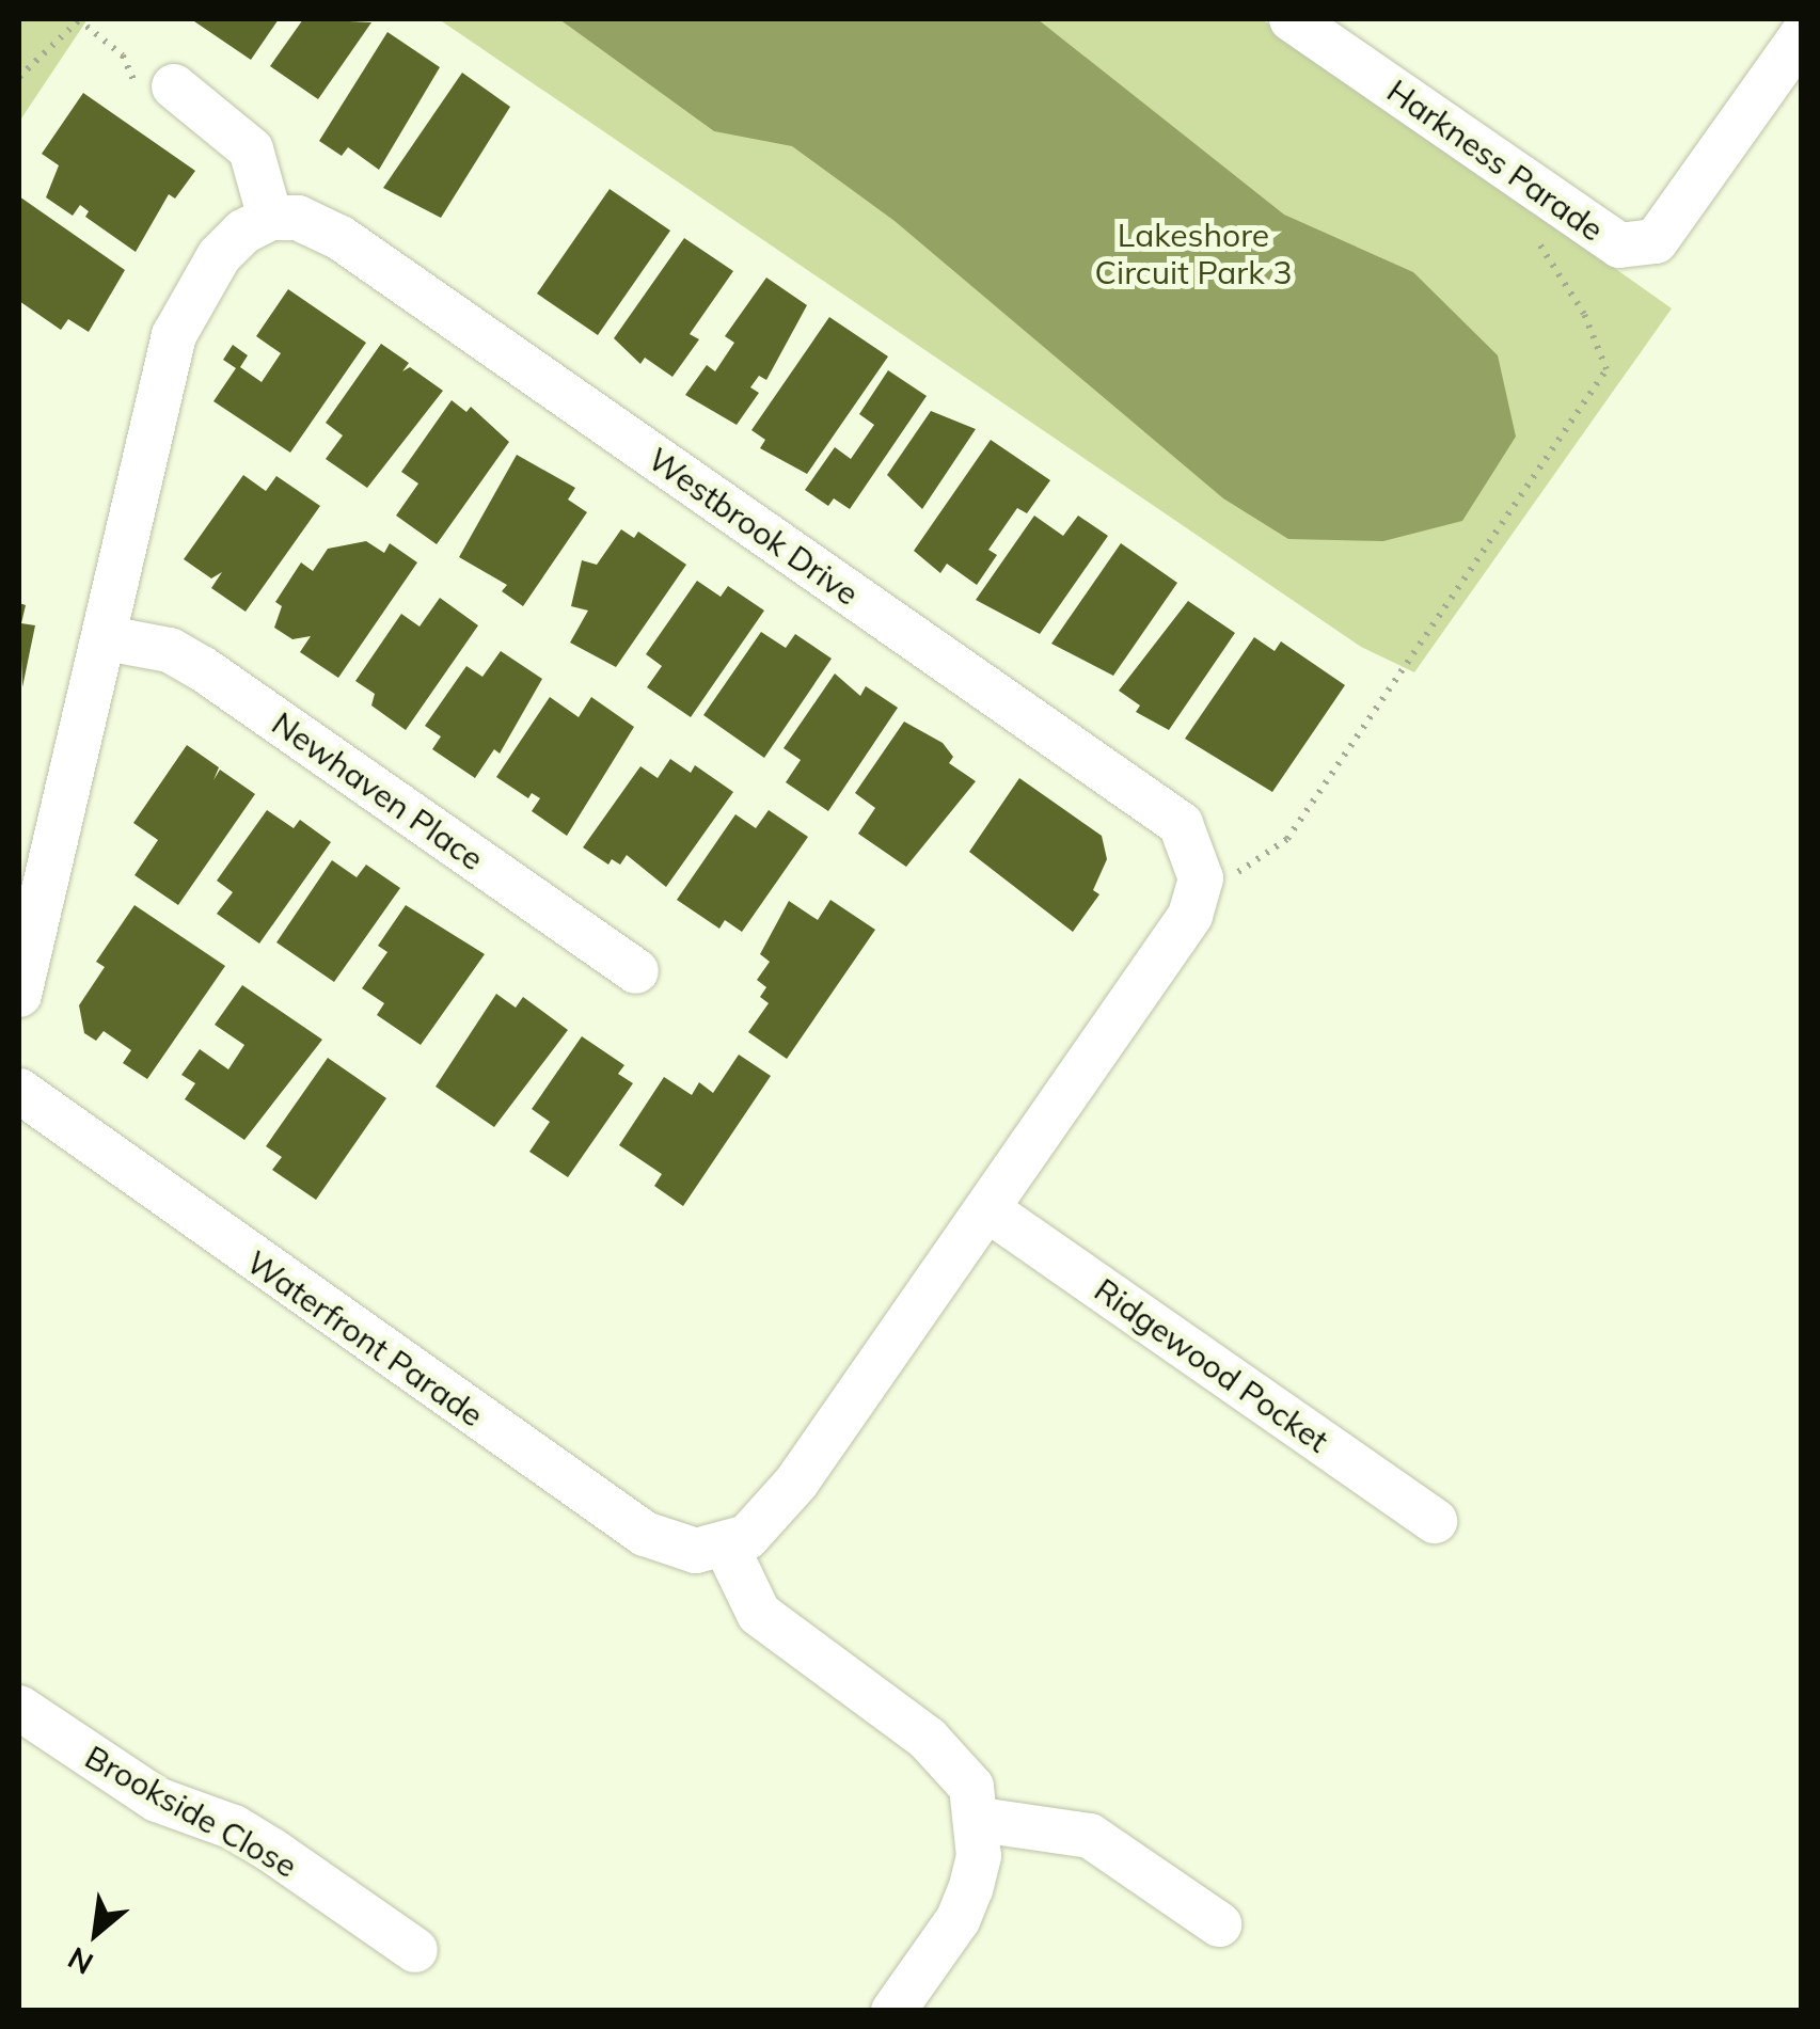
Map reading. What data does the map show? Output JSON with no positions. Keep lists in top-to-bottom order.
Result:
{
  "streets": {
    "street": [
      "Harkness Parade",
      "Westbrook Drive",
      "Newhaven Place",
      "Waterfront Parade",
      "Ridgewood Pocket",
      "Brookside Close"
    ]
  },
  "parks": ["Lakeshore Circuit Park 3"],
  "north": "bottom left"
}
